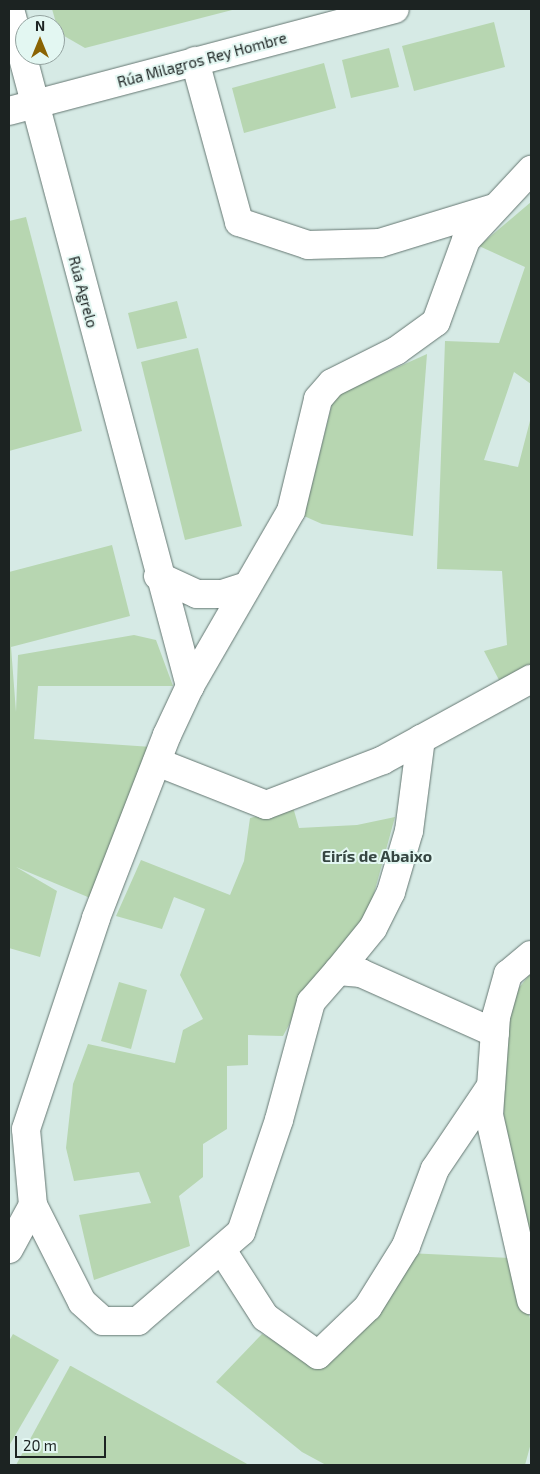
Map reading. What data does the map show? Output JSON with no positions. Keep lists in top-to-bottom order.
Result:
{
  "streets": {
    "street": ["Rúa Milagros Rey Hombre", "Rúa Agrelo"]
  },
  "crossings": [
    ["Rúa Milagros Rey Hombre", "Rúa Agrelo"]
  ],
  "districts": ["Eirís de Abaixo"],
  "scale_bar": "20 m",
  "north": "top"
}
